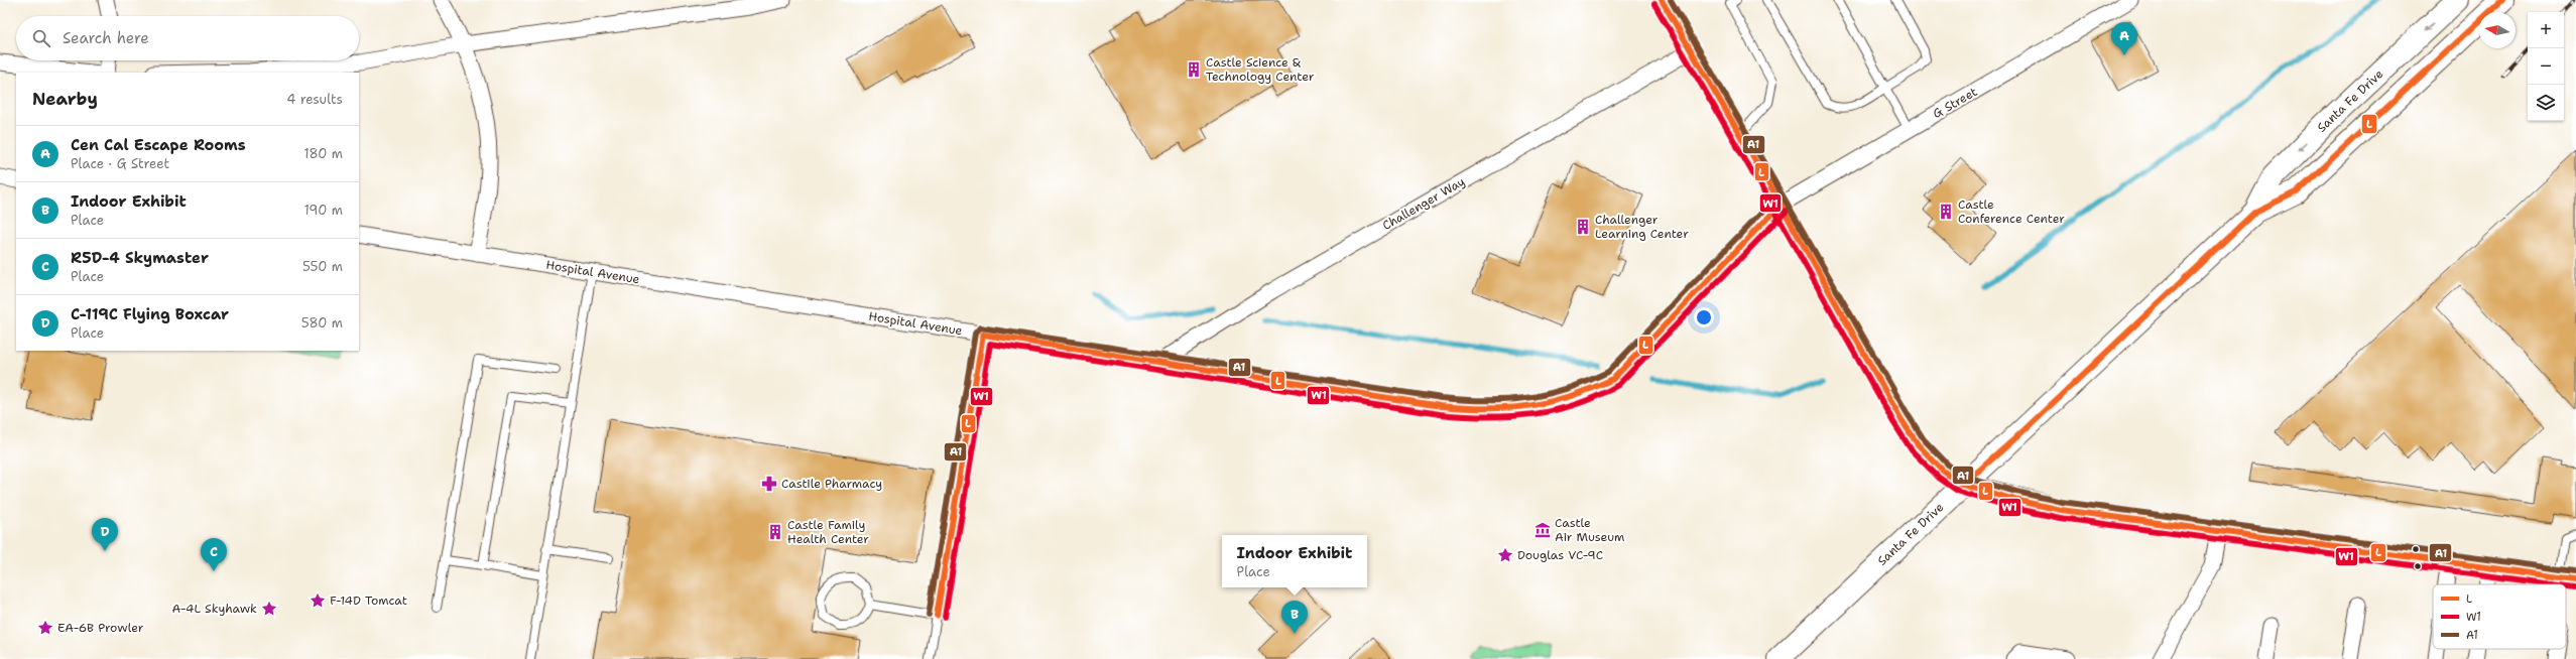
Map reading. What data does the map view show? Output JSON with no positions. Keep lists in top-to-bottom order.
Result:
{
  "streets": {
    "main road": ["Santa Fe Drive"],
    "street": ["G Street", "Challenger Way", "Hospital Avenue"]
  },
  "crossings": [
    ["G Street", "Hospital Avenue"],
    ["Challenger Way", "Hospital Avenue"]
  ],
  "places": {
    "building": [
      "Castle Science & Technology Center",
      "Castle Conference Center",
      "Challenger Learning Center",
      "Castle Family Health Center"
    ],
    "pharmacy": ["Castile Pharmacy"],
    "museum": ["Castle Air Museum"],
    "place": [
      "Douglas VC-9C",
      "F-14D Tomcat",
      "A-4L Skyhawk",
      "EA-6B Prowler"
    ]
  },
  "lines": ["transit line L", "transit line A1", "transit line W1"],
  "legend": ["L", "W1", "A1"],
  "north": "left",
  "page": {
    "map_buttons": ["+", "−"],
    "search": "Search here",
    "pins": [
      "A",
      "D",
      "C",
      "B"
    ],
    "heading": ["Nearby", "4 results"],
    "list": [
      {
        "mark": "A",
        "name": "Cen Cal Escape Rooms",
        "note": "Place · G Street",
        "value": "180 m"
      },
      {
        "mark": "B",
        "name": "Indoor Exhibit",
        "note": "Place",
        "value": "190 m"
      },
      {
        "mark": "C",
        "name": "R5D-4 Skymaster",
        "note": "Place",
        "value": "550 m"
      },
      {
        "mark": "D",
        "name": "C-119C Flying Boxcar",
        "note": "Place",
        "value": "580 m"
      }
    ],
    "popup": ["Indoor Exhibit", "Place"]
  }
}
